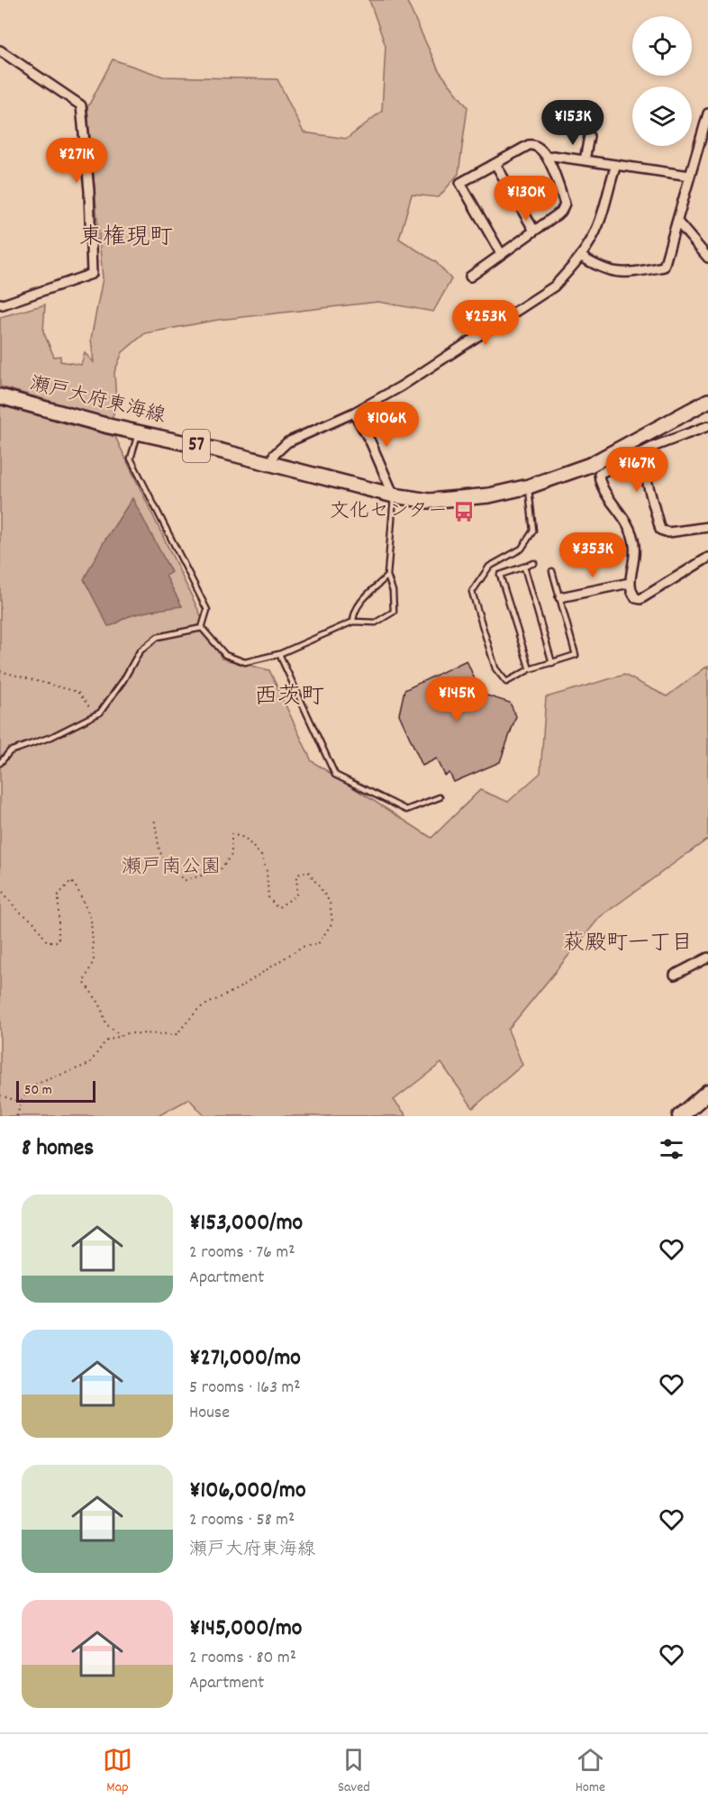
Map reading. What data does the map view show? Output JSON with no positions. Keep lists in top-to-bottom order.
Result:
{
  "streets": {
    "main road": ["瀬戸大府東海線", "57"]
  },
  "districts": ["東権現町", "西茨町", "萩殿町一丁目"],
  "parks": ["瀬戸南公園"],
  "places": {
    "bus stop": ["文化センター"]
  },
  "scale_bar": "50 m",
  "page": {
    "price": [
      "¥153K",
      "¥271K",
      "¥130K",
      "¥253K",
      "¥106K",
      "¥167K",
      "¥353K",
      "¥145K"
    ],
    "scale": "50 m",
    "heading": "8 homes",
    "list": [
      {
        "name": "¥153,000/mo",
        "note": "2 rooms · 76 m² · Apartment"
      },
      {
        "name": "¥271,000/mo",
        "note": "5 rooms · 163 m² · House"
      },
      {
        "name": "¥106,000/mo",
        "note": "2 rooms · 58 m² · 瀬戸大府東海線"
      },
      {
        "name": "¥145,000/mo",
        "note": "2 rooms · 80 m² · Apartment"
      }
    ],
    "tabs": ["Map", "Saved", "Home"]
  }
}
